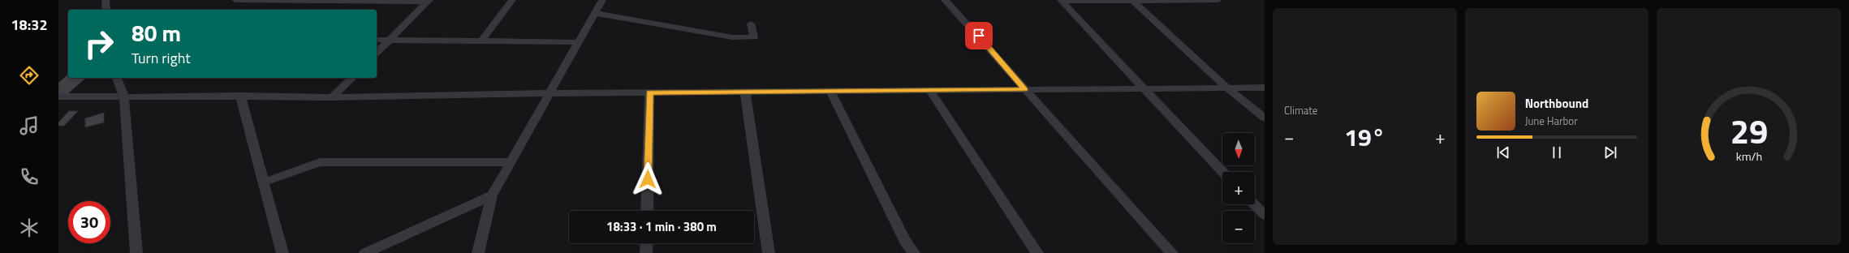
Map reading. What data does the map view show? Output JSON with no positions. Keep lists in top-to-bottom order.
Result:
{
  "north": "bottom",
  "page": {
    "tabs": "18:32",
    "tile": "Climate",
    "turn": ["80 m", "Turn right"],
    "song": ["Northbound", "June Harbor"],
    "heat": ["−", "19°", "+"],
    "map_buttons": ["+", "−"],
    "limit": "30",
    "trip": "18:33 · 1 min · 380 m",
    "gauge": ["29", "km/h"]
  }
}
